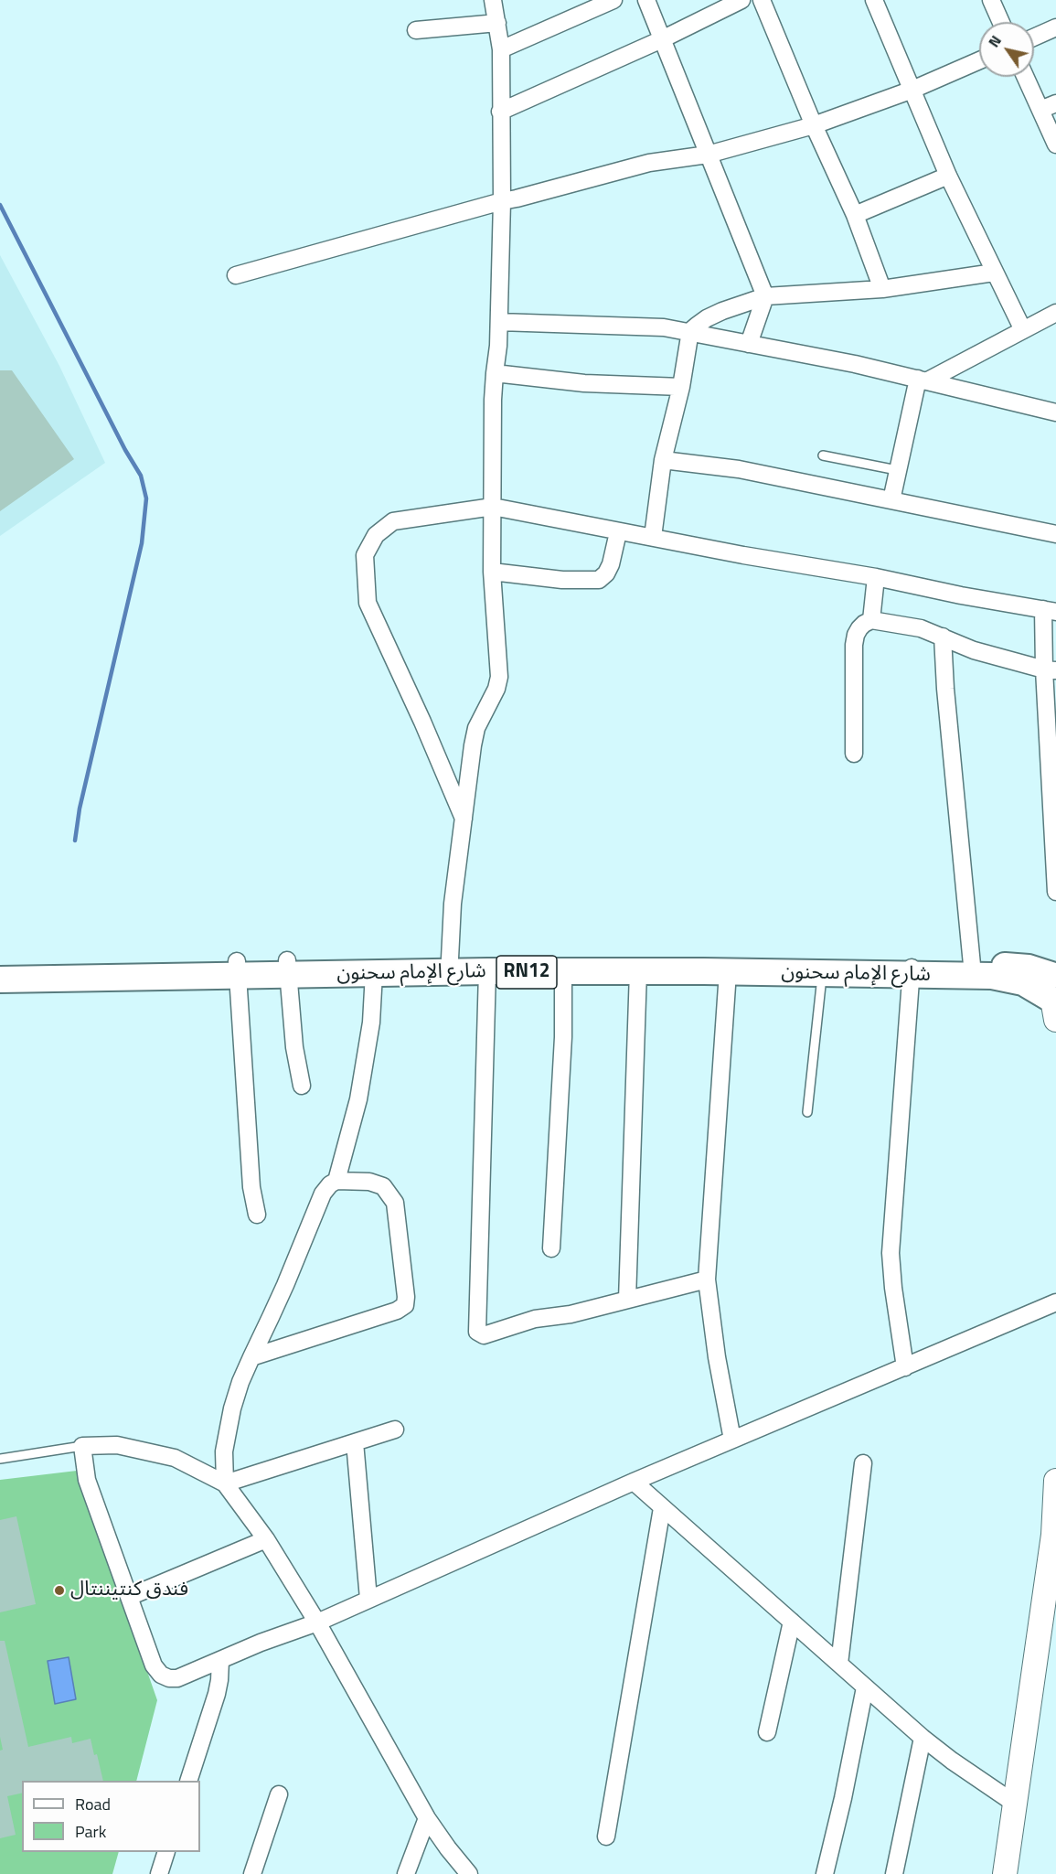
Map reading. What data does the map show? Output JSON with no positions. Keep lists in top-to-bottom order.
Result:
{
  "streets": {
    "main road": ["RN12", "شارع الإمام سحنون"]
  },
  "places": ["فندق كنتيننتال"],
  "legend": ["Road", "Park"],
  "north": "top left"
}
